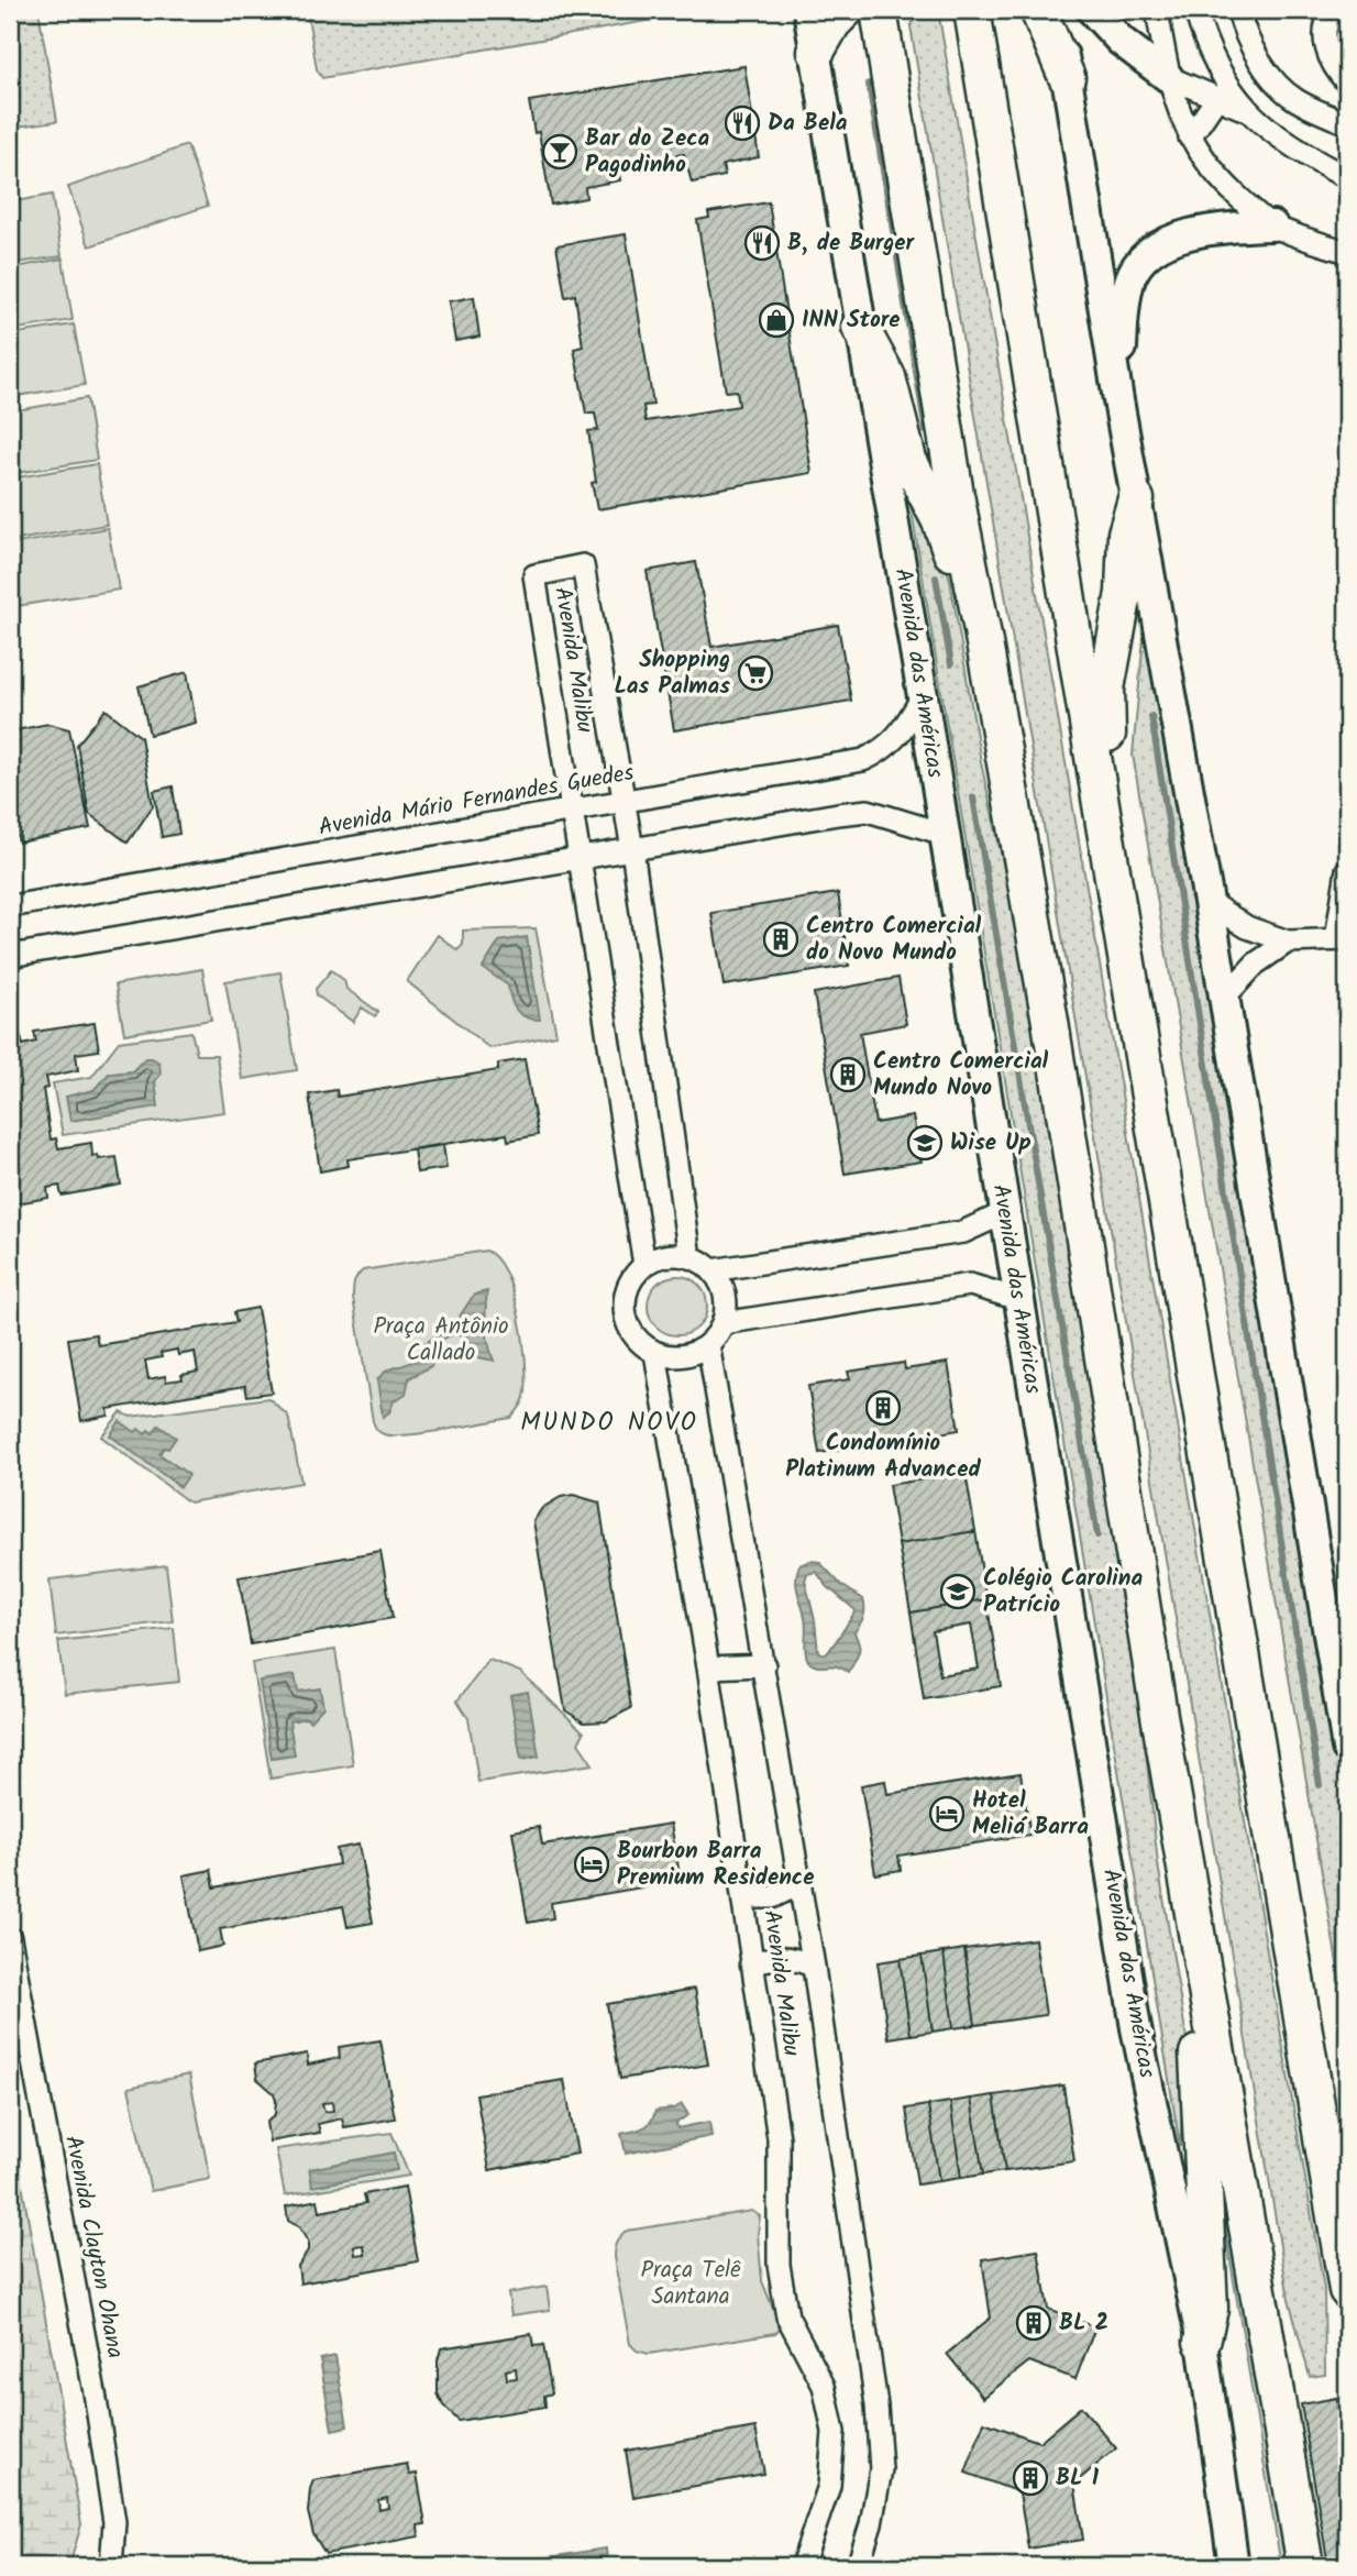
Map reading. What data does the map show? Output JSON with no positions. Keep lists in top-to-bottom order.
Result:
{
  "streets": {
    "main road": ["Avenida das Américas"],
    "street": ["Avenida Malibu", "Avenida Mário Fernandes Guedes", "Avenida Clayton Ohana"]
  },
  "crossings": [
    ["Avenida Malibu", "Avenida Mário Fernandes Guedes"],
    ["Avenida das Américas", "Avenida Mário Fernandes Guedes"]
  ],
  "districts": ["MUNDO NOVO"],
  "parks": ["Praça Antônio Callado", "Praça Telê Santana"],
  "places": {
    "restaurant": ["Da Bela", "B, de Burger"],
    "bar": ["Bar do Zeca Pagodinho"],
    "shop": ["INN Store"],
    "supermarket": ["Shopping Las Palmas"],
    "building": [
      "Centro Comercial do Novo Mundo",
      "Centro Comercial Mundo Novo",
      "Condomínio Platinum Advanced",
      "BL 2",
      "BL 1"
    ],
    "school or university": ["Wise Up", "Colégio Carolina Patrício"],
    "hotel": ["Hotel Meliá Barra", "Bourbon Barra Premium Residence"]
  }
}
